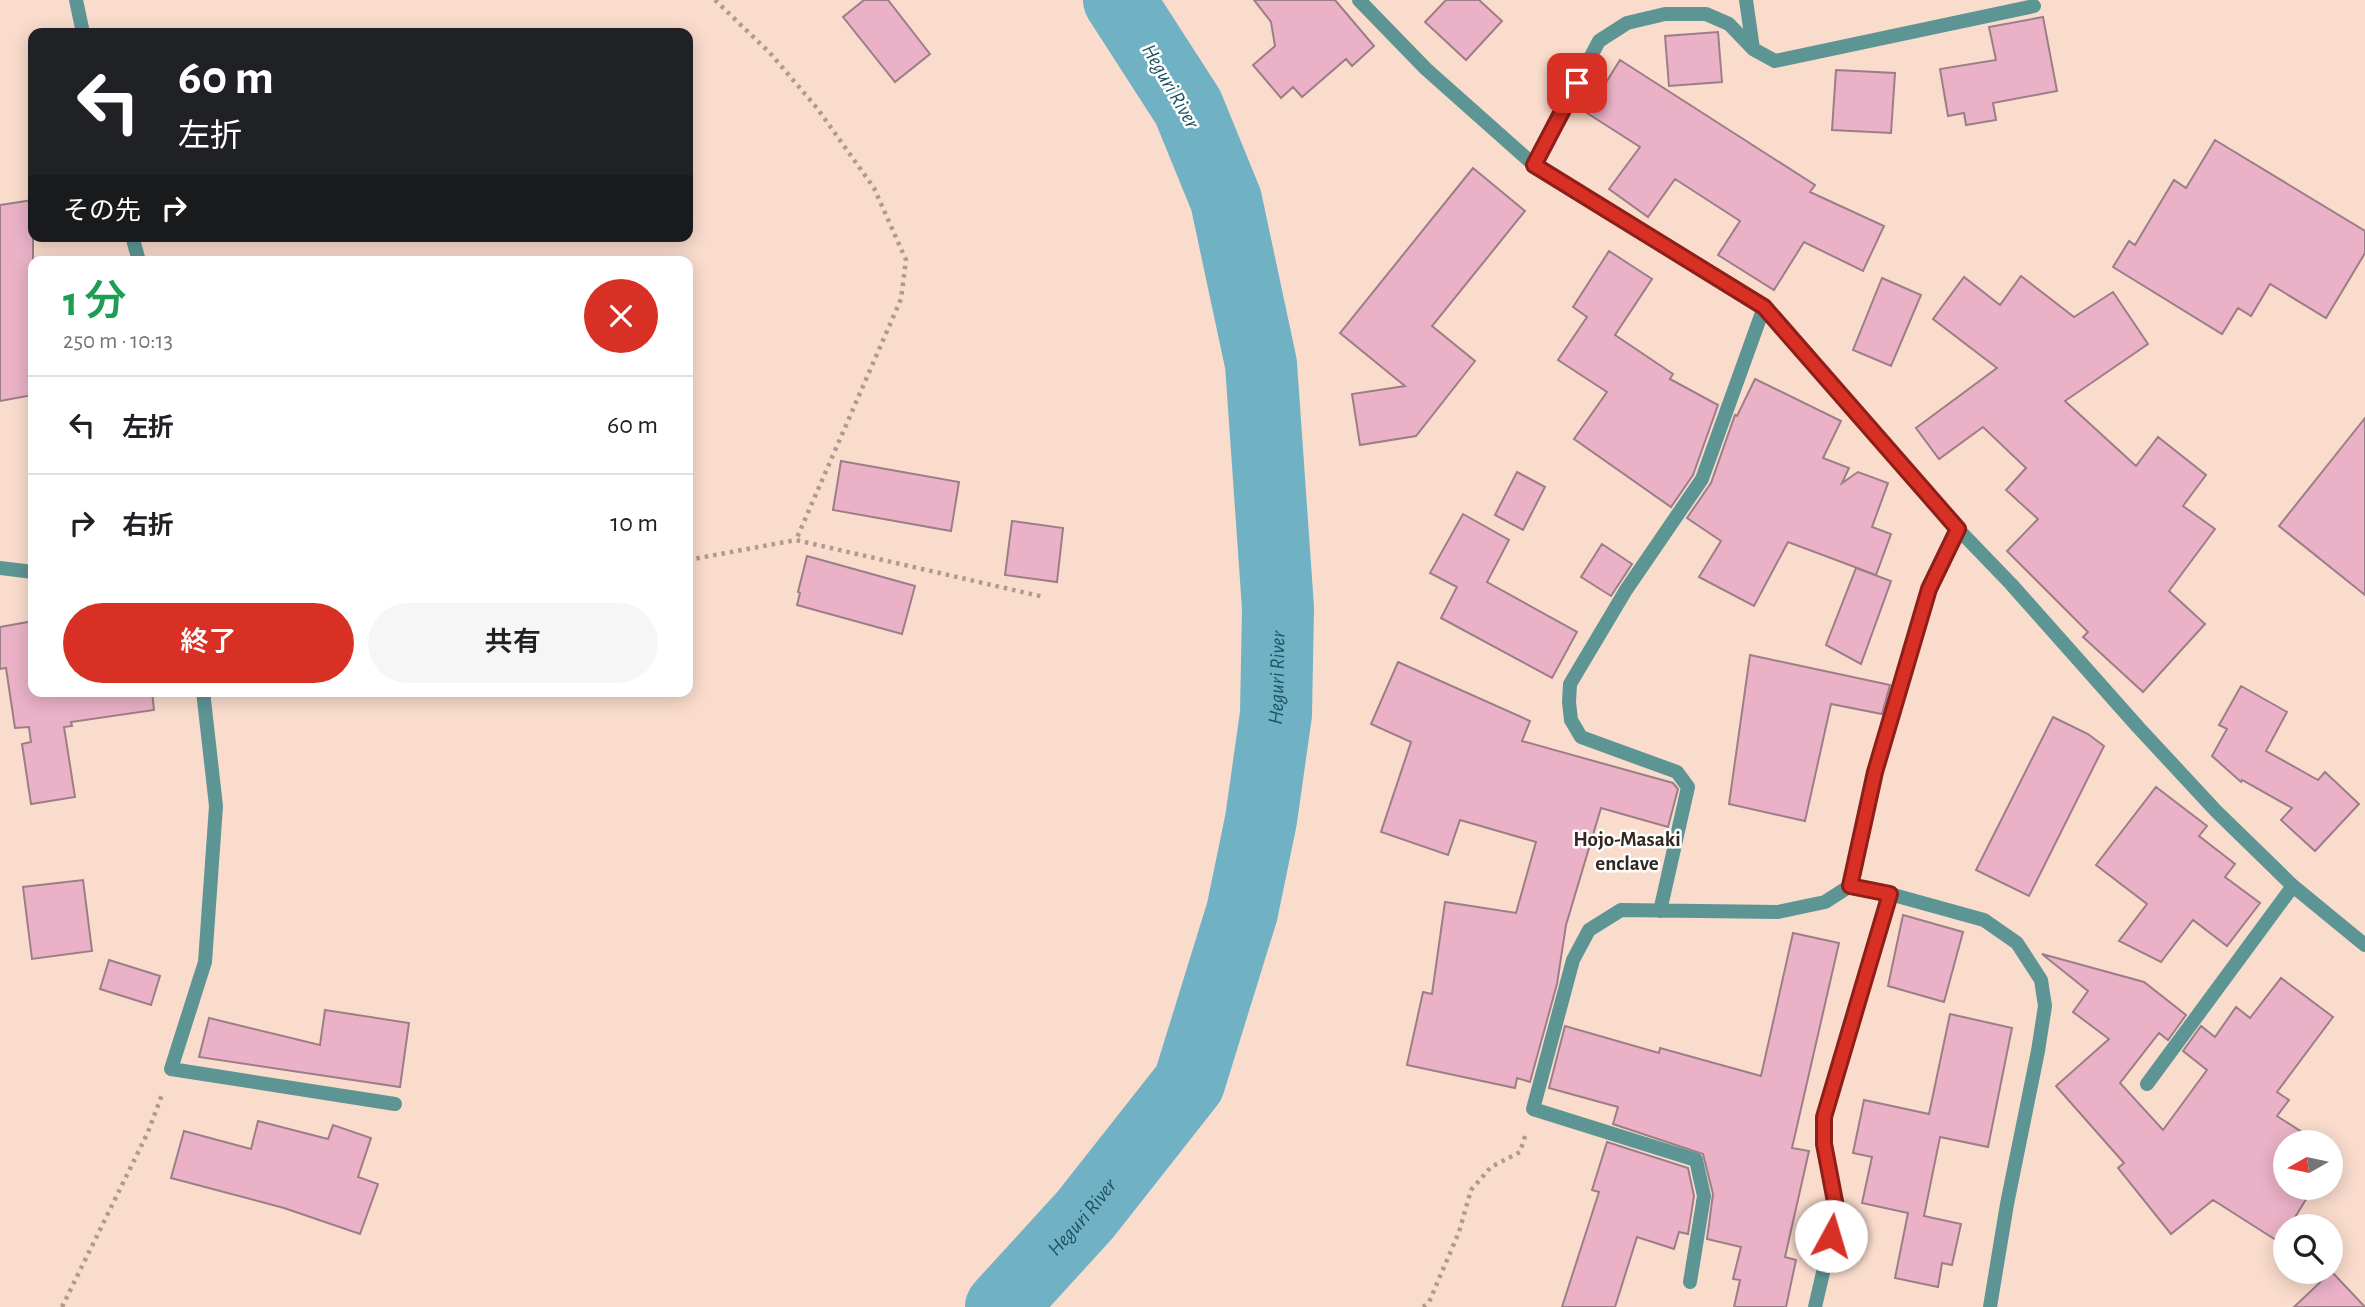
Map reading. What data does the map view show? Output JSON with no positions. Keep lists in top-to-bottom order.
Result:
{
  "districts": ["Hojo-Masaki enclave"],
  "water": ["Heguri River"],
  "north": "left",
  "page": {
    "turn": ["60 m", "左折"],
    "then": "その先",
    "heading": ["1 分", "250 m · 10:13"],
    "list": [
      {
        "name": "左折",
        "value": "60 m"
      },
      {
        "name": "右折",
        "value": "10 m"
      }
    ],
    "buttons": ["終了", "共有"]
  }
}
